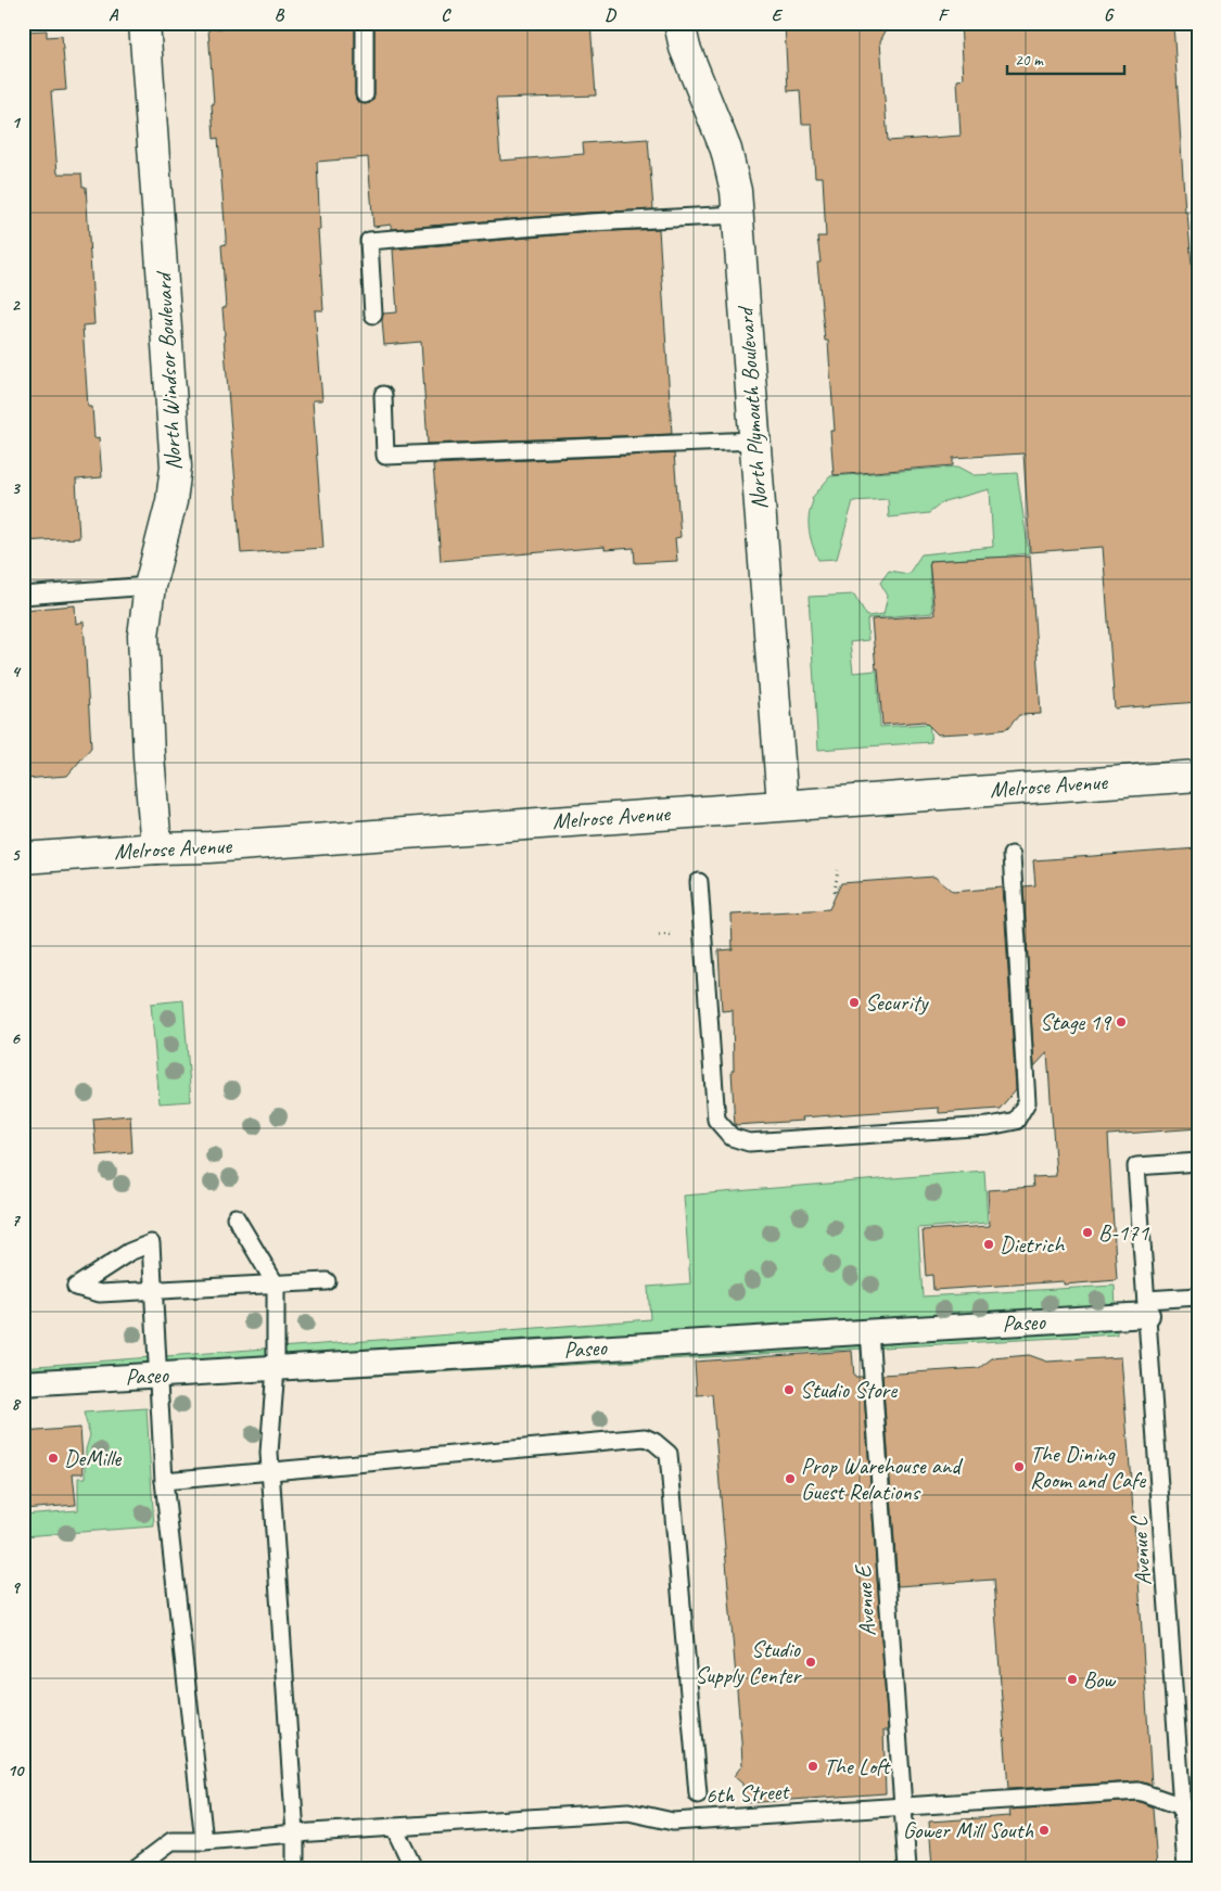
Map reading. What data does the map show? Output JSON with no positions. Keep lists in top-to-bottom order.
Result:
{
  "streets": {
    "street": [
      "North Windsor Boulevard",
      "North Plymouth Boulevard",
      "Melrose Avenue",
      "Paseo"
    ],
    "lane": ["Avenue C", "Avenue E", "6th Street"]
  },
  "crossings": [
    ["North Windsor Boulevard", "Melrose Avenue"],
    ["North Plymouth Boulevard", "Melrose Avenue"],
    ["Paseo", "Avenue C"],
    ["Paseo", "Avenue E"],
    ["Avenue C", "6th Street"],
    ["Avenue E", "6th Street"]
  ],
  "places": [
    "Security",
    "Stage 19",
    "B-171",
    "Dietrich",
    "Studio Store",
    "DeMille",
    "The Dining Room and Cafe",
    "Prop Warehouse and Guest Relations",
    "Studio Supply Center",
    "Bow",
    "The Loft",
    "Gower Mill South"
  ],
  "scale_bar": "20 m",
  "grid": {
    "columns": [
      "A",
      "B",
      "C",
      "D",
      "E",
      "F",
      "G"
    ],
    "rows": [
      "1",
      "2",
      "3",
      "4",
      "5",
      "6",
      "7",
      "8",
      "9",
      "10"
    ]
  }
}
